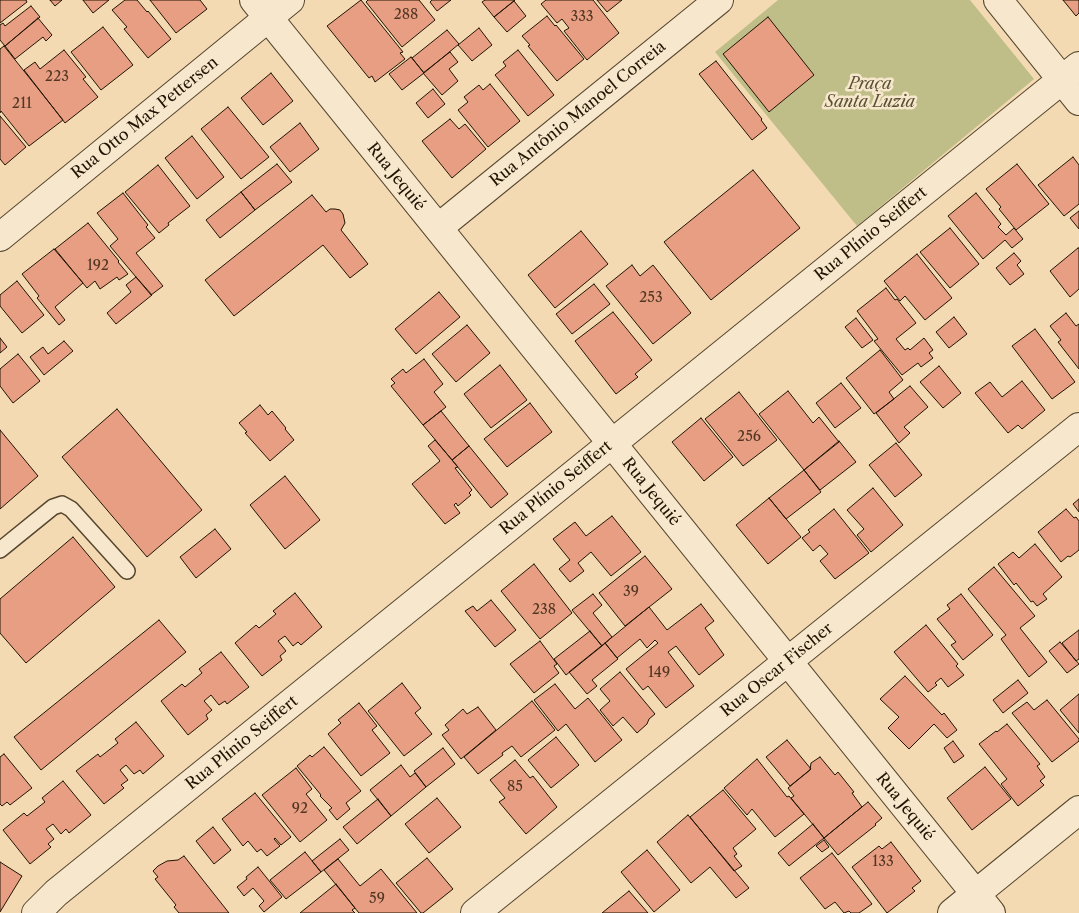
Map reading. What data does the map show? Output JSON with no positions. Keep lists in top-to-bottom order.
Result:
{
  "streets": {
    "street": [
      "Rua Antônio Manoel Correia",
      "Rua Otto Max Pettersen",
      "Rua Jequié",
      "Rua Plínio Seiffert",
      "Rua Oscar Fischer"
    ]
  },
  "crossings": [
    ["Rua Antônio Manoel Correia", "Rua Jequié"],
    ["Rua Otto Max Pettersen", "Rua Jequié"],
    ["Rua Jequié", "Rua Plínio Seiffert"],
    ["Rua Jequié", "Rua Oscar Fischer"]
  ],
  "parks": ["Praça Santa Luzia"],
  "house_numbers": [
    "288",
    "333",
    "223",
    "211",
    "192",
    "253",
    "256",
    "39",
    "238",
    "149",
    "85",
    "92",
    "133",
    "59"
  ]
}
